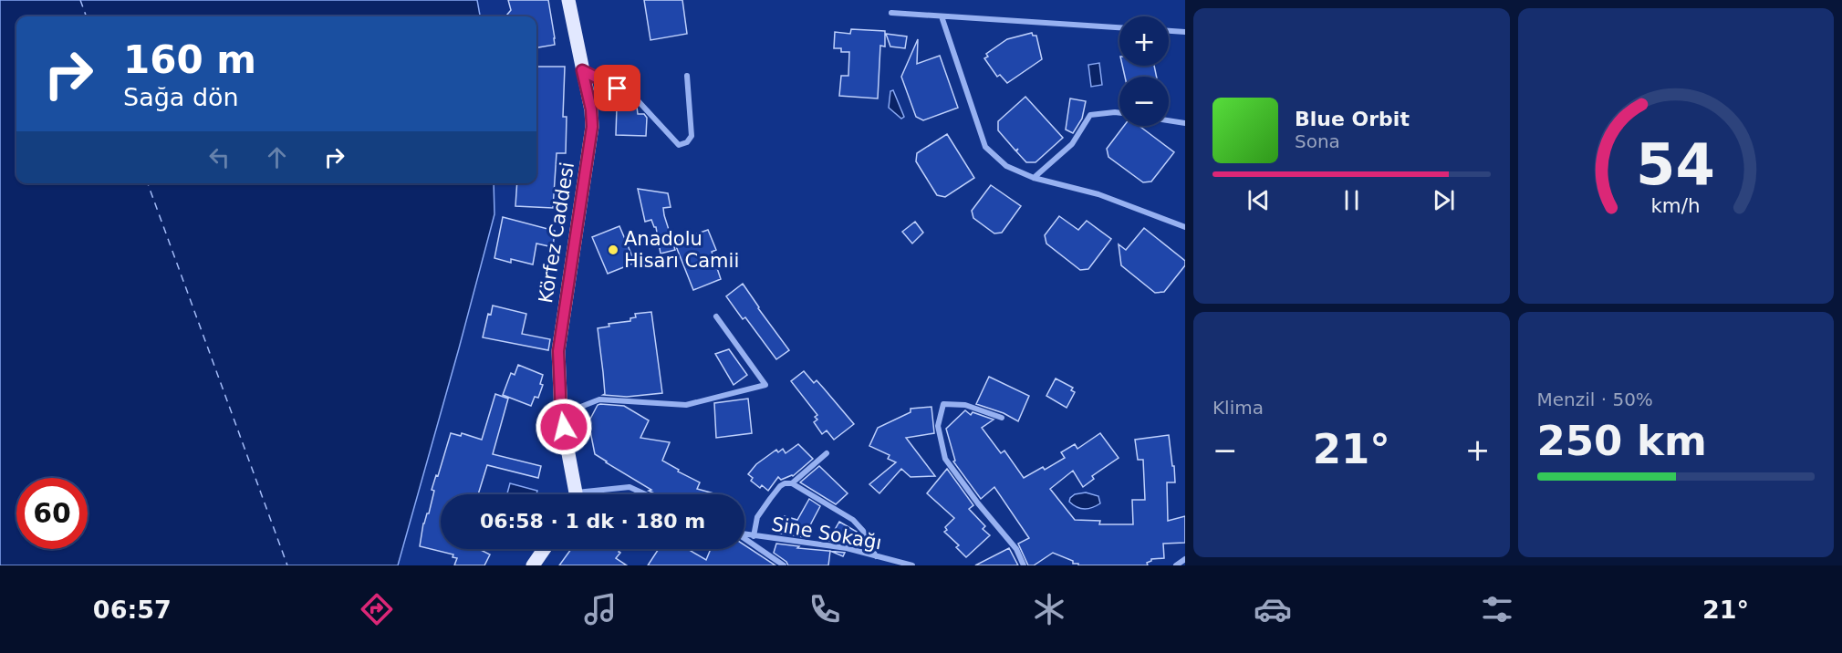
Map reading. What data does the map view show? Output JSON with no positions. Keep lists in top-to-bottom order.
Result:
{
  "streets": {
    "main road": ["Körfez Caddesi"],
    "street": ["Sine Sokağı"]
  },
  "places": ["Anadolu Hisarı Camii"],
  "page": {
    "map_buttons": ["+", "−"],
    "turn": ["160 m", "Sağa dön"],
    "song": ["Blue Orbit", "Sona"],
    "tile": [
      "Klima",
      ["Menzil · 50%", "250 km"]
    ],
    "heat": ["−", "21°", "+"],
    "limit": "60",
    "trip": "06:58 · 1 dk · 180 m",
    "tabs": ["06:57", "21°"],
    "gauge": ["54", "km/h"]
  }
}
